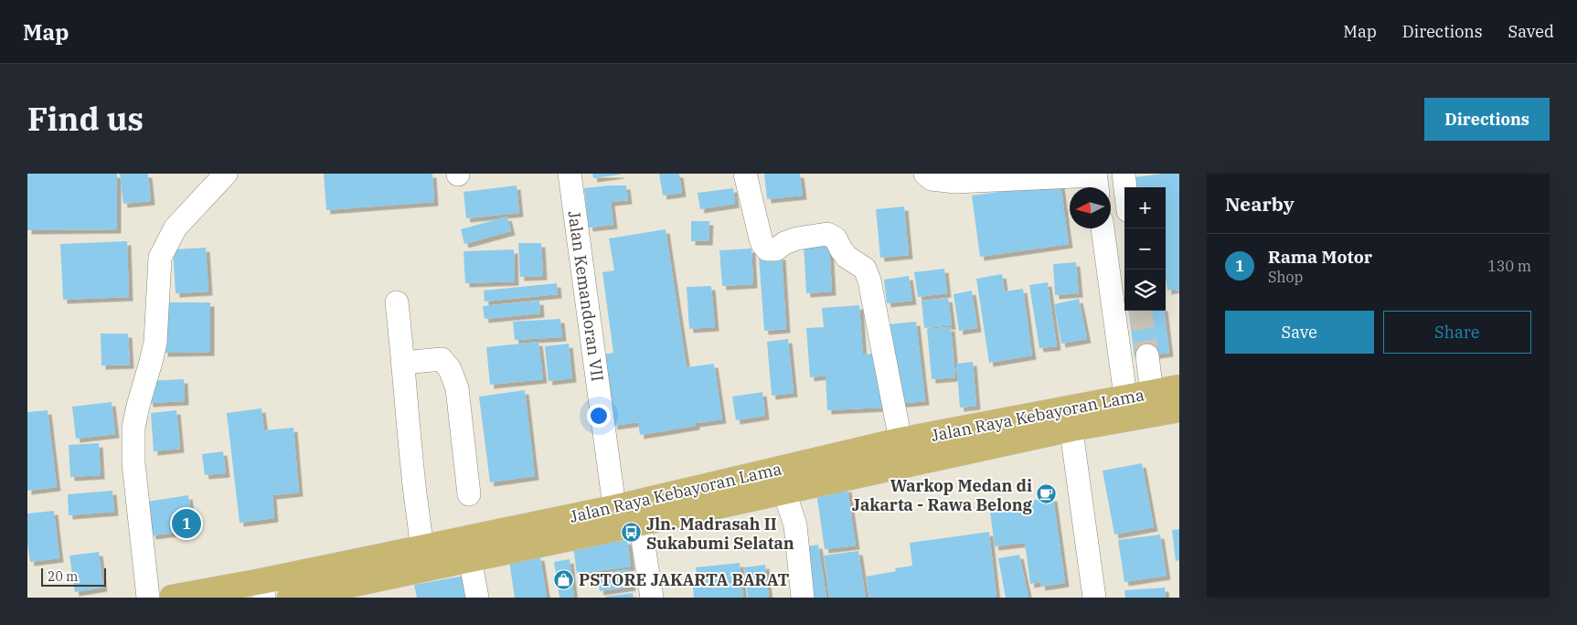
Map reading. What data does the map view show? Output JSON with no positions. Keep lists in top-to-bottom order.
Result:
{
  "streets": {
    "main road": ["Jalan Raya Kebayoran Lama"],
    "street": ["Jalan Kemandoran VII"]
  },
  "crossings": [
    ["Jalan Kemandoran VII", "Jalan Raya Kebayoran Lama"]
  ],
  "places": {
    "cafe": ["Warkop Medan di Jakarta - Rawa Belong"],
    "bus stop": ["Jln. Madrasah II Sukabumi Selatan"],
    "shop": ["PSTORE JAKARTA BARAT"]
  },
  "scale_bar": "20 m",
  "north": "left",
  "page": {
    "header": "Map",
    "nav": ["Map", "Directions", "Saved"],
    "title": "Find us",
    "buttons": [
      "Directions",
      ["Save", "Share"]
    ],
    "heading": "Nearby",
    "map_buttons": ["+", "−"],
    "list": [
      {
        "mark": "1",
        "name": "Rama Motor",
        "note": "Shop",
        "value": "130 m"
      }
    ],
    "pins": "1",
    "scale": "20 m"
  }
}
